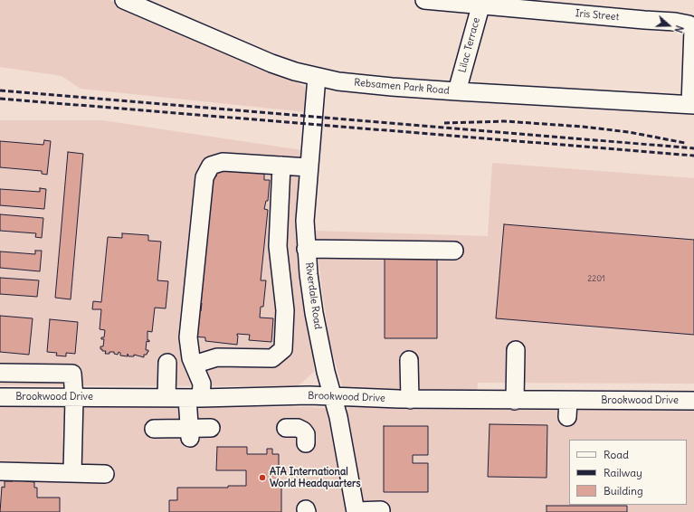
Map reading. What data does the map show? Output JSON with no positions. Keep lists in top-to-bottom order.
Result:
{
  "streets": {
    "street": [
      "Iris Street",
      "Lilac Terrace",
      "Rebsamen Park Road",
      "Riverdale Road",
      "Brookwood Drive"
    ]
  },
  "crossings": [
    ["Iris Street", "Lilac Terrace"],
    ["Iris Street", "Rebsamen Park Road"],
    ["Lilac Terrace", "Rebsamen Park Road"],
    ["Rebsamen Park Road", "Riverdale Road"],
    ["Riverdale Road", "Brookwood Drive"]
  ],
  "places": ["ATA International World Headquarters"],
  "house_numbers": ["2201"],
  "legend": ["Road", "Railway", "Building"],
  "north": "right"
}
